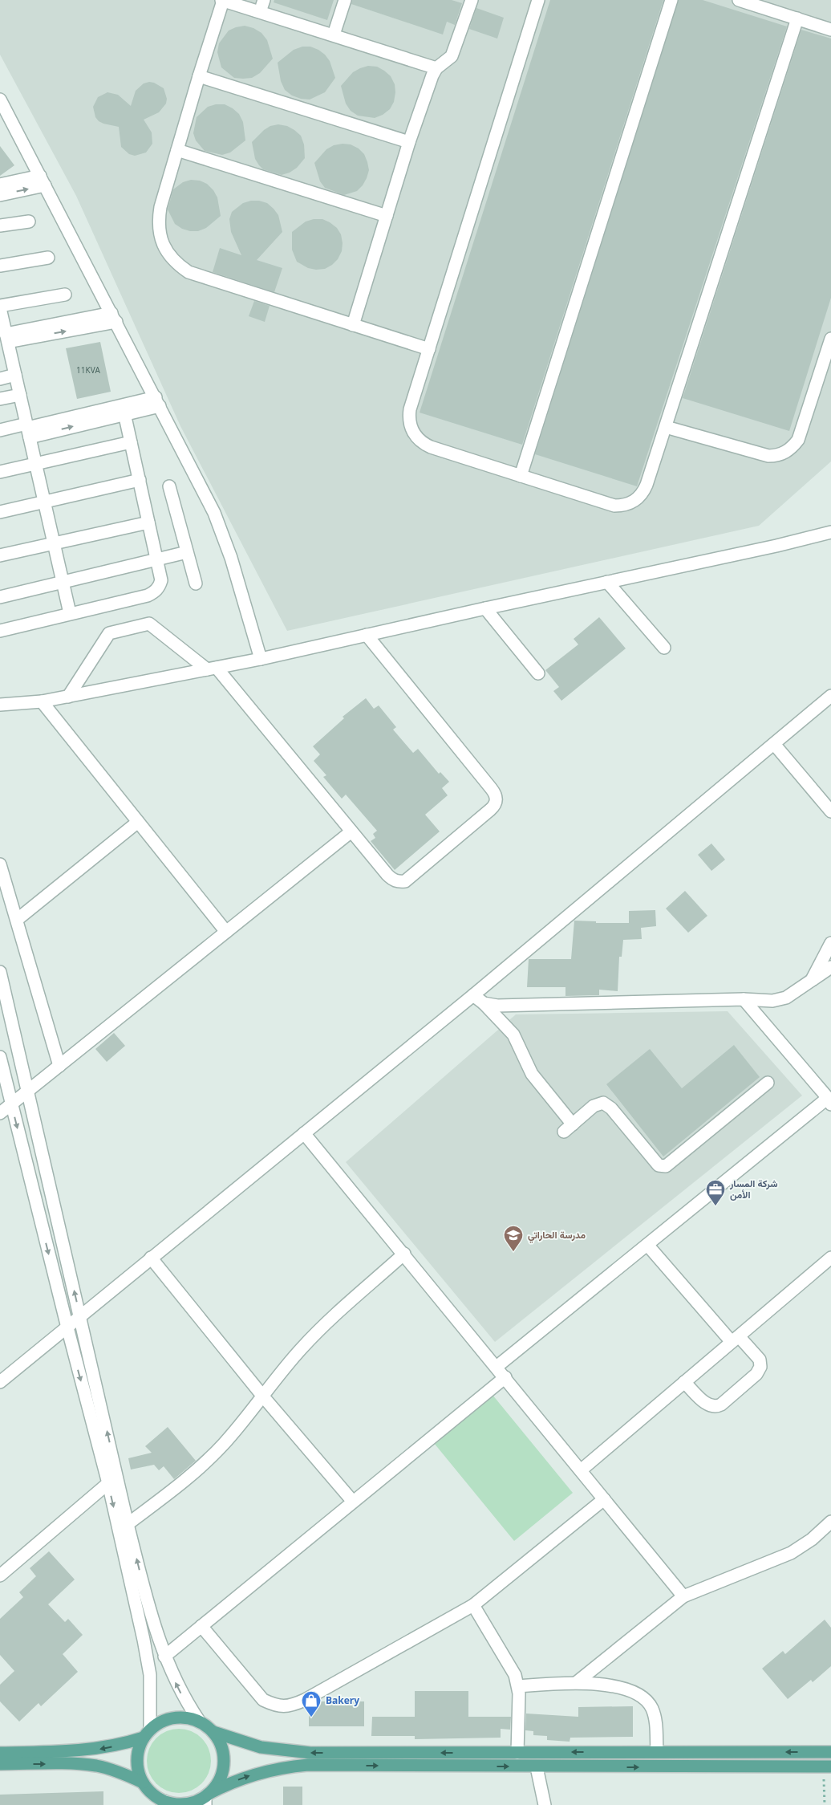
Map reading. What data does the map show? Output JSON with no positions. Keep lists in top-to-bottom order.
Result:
{
  "places": {
    "office": ["شركة المسار الأمن"],
    "school or university": ["مدرسة الحاراتي"],
    "shop": ["Bakery"]
  },
  "house_numbers": ["11KVA"]
}
